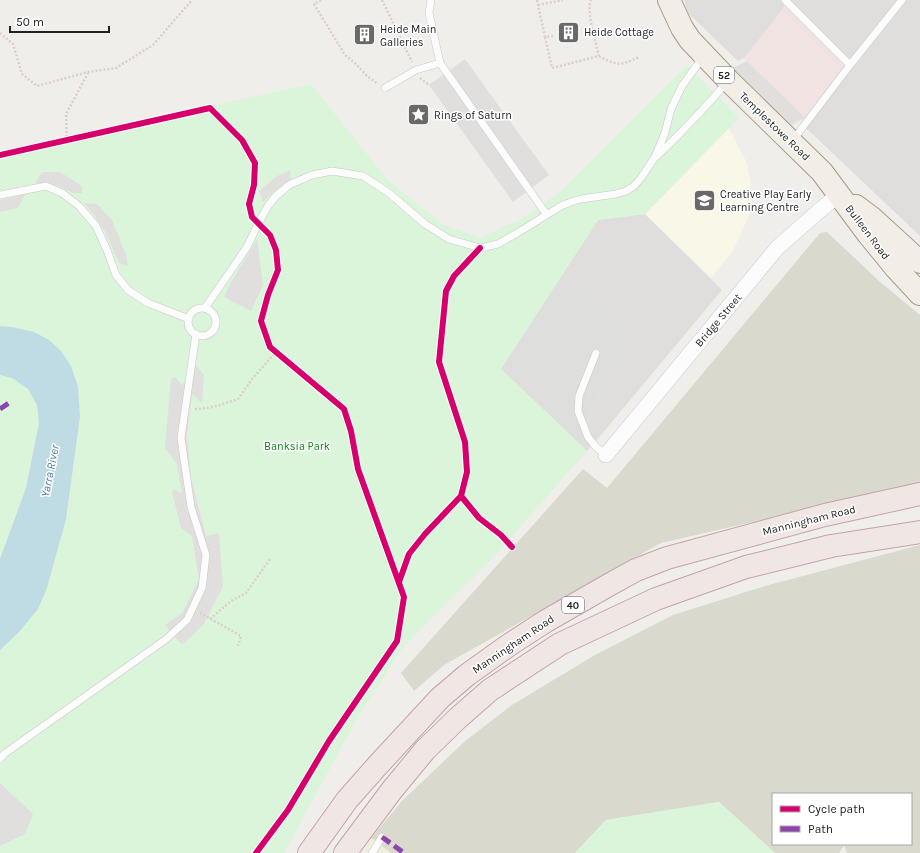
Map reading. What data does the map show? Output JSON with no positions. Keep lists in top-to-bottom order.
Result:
{
  "streets": {
    "highway": ["Manningham Road", "40"],
    "main road": ["52", "Templestowe Road", "Bulleen Road"],
    "street": ["Bridge Street"]
  },
  "crossings": [
    ["Templestowe Road", "Bulleen Road"],
    ["Templestowe Road", "Bridge Street"],
    ["Bulleen Road", "Bridge Street"]
  ],
  "water": ["Yarra River"],
  "parks": ["Banksia Park"],
  "places": {
    "building": ["Heide Cottage", "Heide Main Galleries"],
    "place": ["Rings of Saturn"],
    "school or university": ["Creative Play Early Learning Centre"]
  },
  "legend": ["Cycle path", "Path"],
  "scale_bar": "50 m"
}
